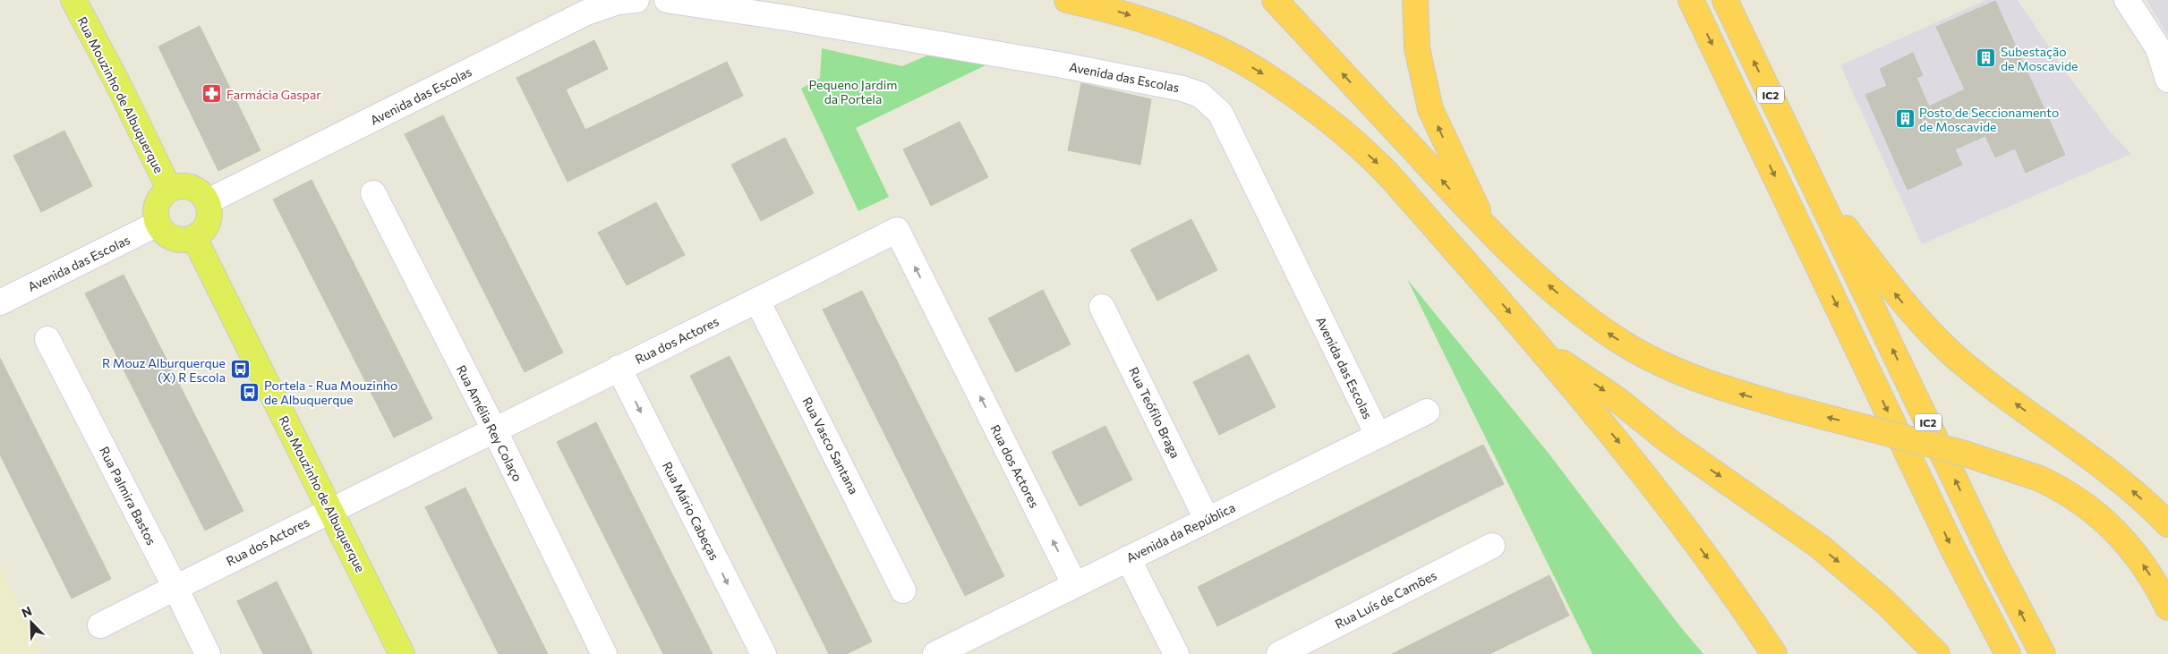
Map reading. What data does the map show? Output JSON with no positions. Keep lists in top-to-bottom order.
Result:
{
  "streets": {
    "highway": ["IC2"],
    "main road": ["Rua Mouzinho de Albuquerque"],
    "street": [
      "Avenida das Escolas",
      "Rua dos Actores",
      "Rua Teófilo Braga",
      "Rua Amélia Rey Colaço",
      "Rua Vasco Santana",
      "Rua Palmira Bastos",
      "Rua Mário Cabeças",
      "Avenida da República",
      "Rua Luís de Camões"
    ]
  },
  "crossings": [
    ["Avenida das Escolas", "Rua Mouzinho de Albuquerque"],
    ["Avenida das Escolas", "Avenida da República"],
    ["Rua Mouzinho de Albuquerque", "Rua dos Actores"],
    ["Rua dos Actores", "Rua Amélia Rey Colaço"],
    ["Rua dos Actores", "Rua Vasco Santana"],
    ["Rua dos Actores", "Rua Palmira Bastos"],
    ["Rua dos Actores", "Rua Mário Cabeças"],
    ["Rua dos Actores", "Avenida da República"],
    ["Rua Teófilo Braga", "Avenida da República"]
  ],
  "one_way": ["Rua Mário Cabeças"],
  "parks": ["Pequeno Jardim da Portela"],
  "places": {
    "building": ["Subestação de Moscavide", "Posto de Seccionamento de Moscavide"],
    "pharmacy": ["Farmácia Gaspar"],
    "bus stop": ["R Mouz Alburquerque (X) R Escola", "Portela - Rua Mouzinho de Albuquerque"]
  },
  "north": "top left"
}
